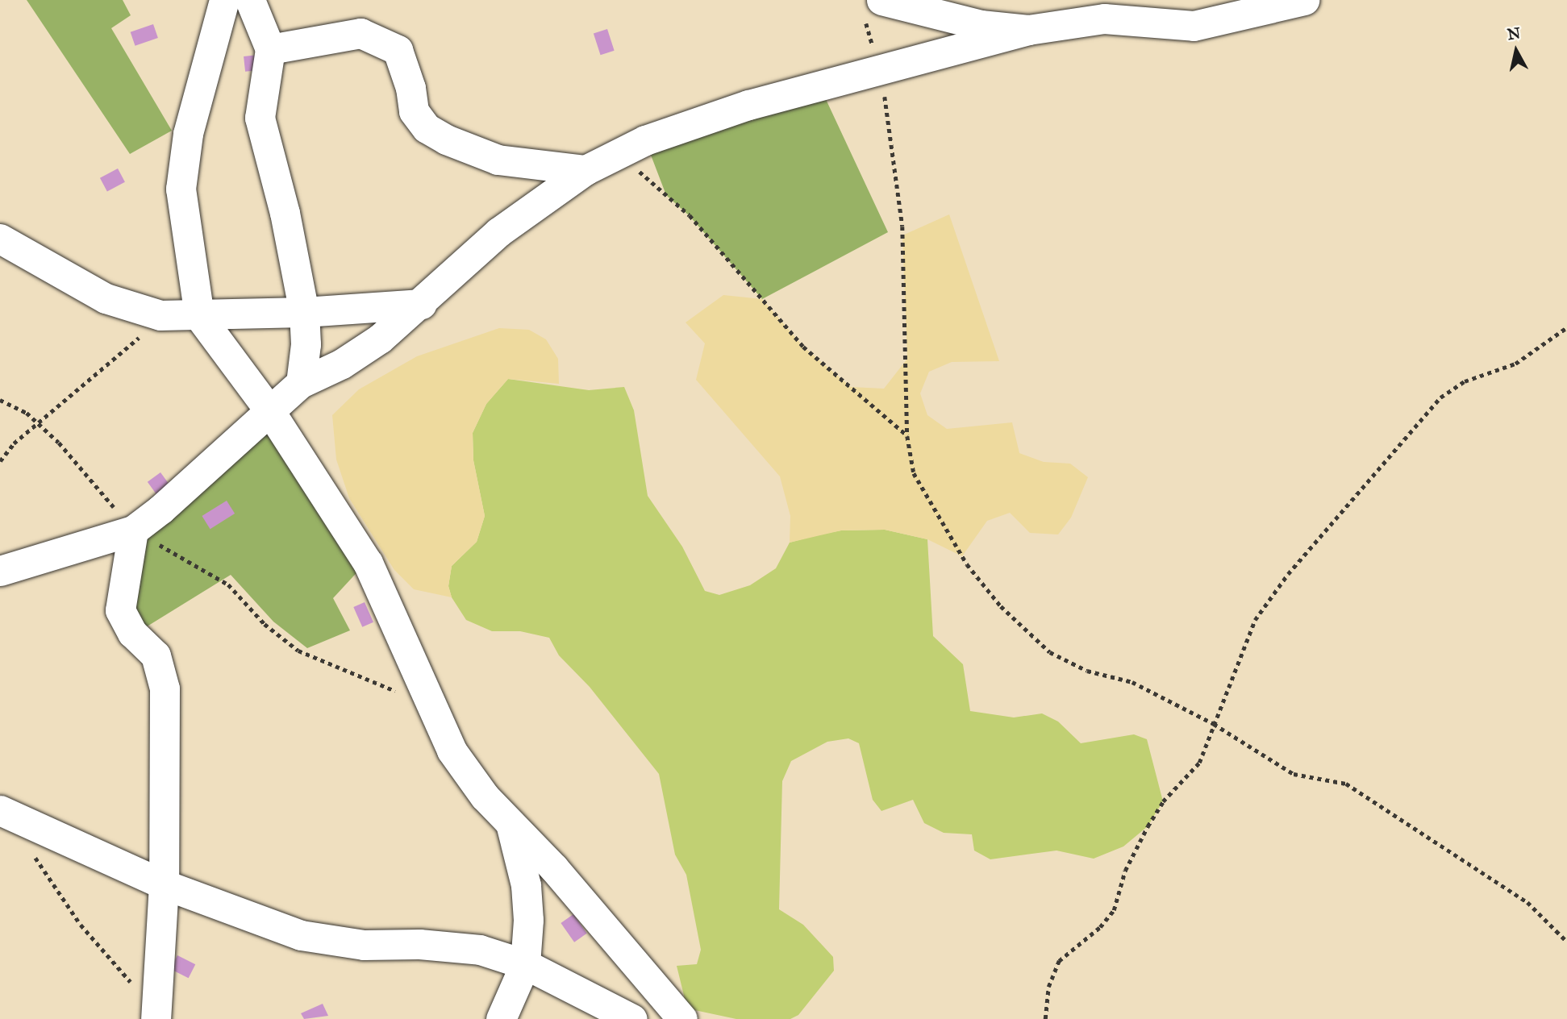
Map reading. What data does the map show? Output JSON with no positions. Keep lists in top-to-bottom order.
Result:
{
  "north": "top"
}
